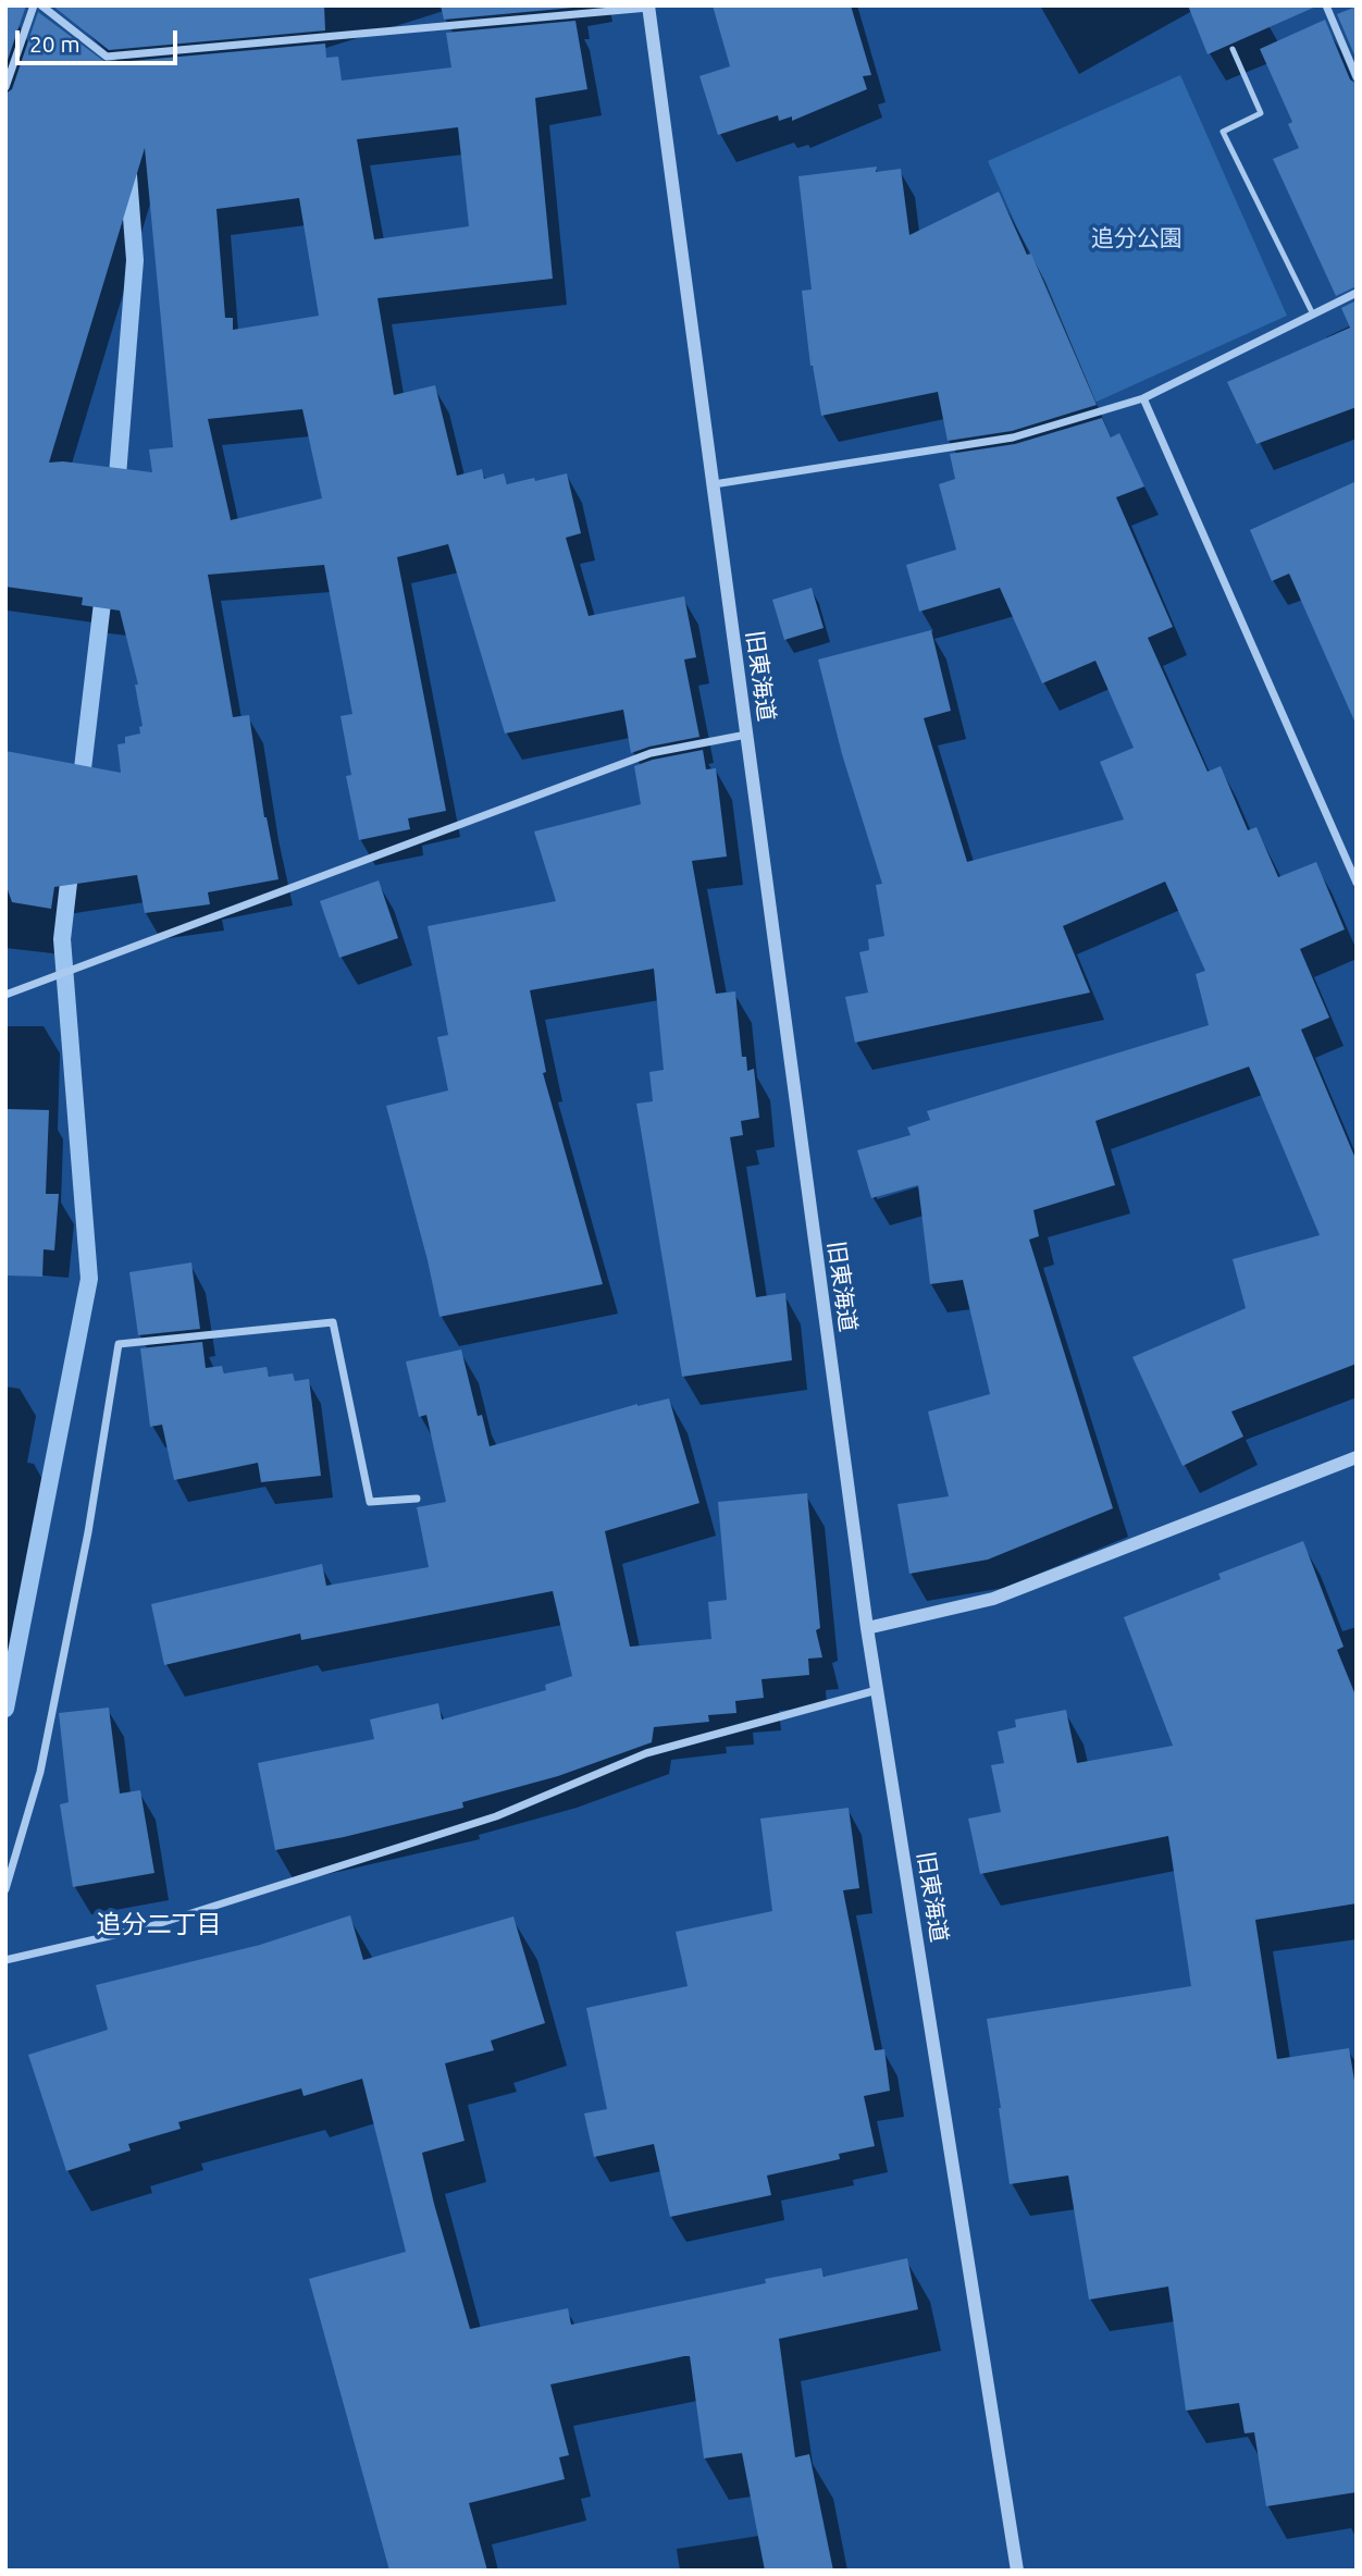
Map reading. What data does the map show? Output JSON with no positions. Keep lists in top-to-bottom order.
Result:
{
  "streets": {
    "street": ["旧東海道"]
  },
  "districts": ["追分二丁目"],
  "parks": ["追分公園"],
  "scale_bar": "20 m"
}
